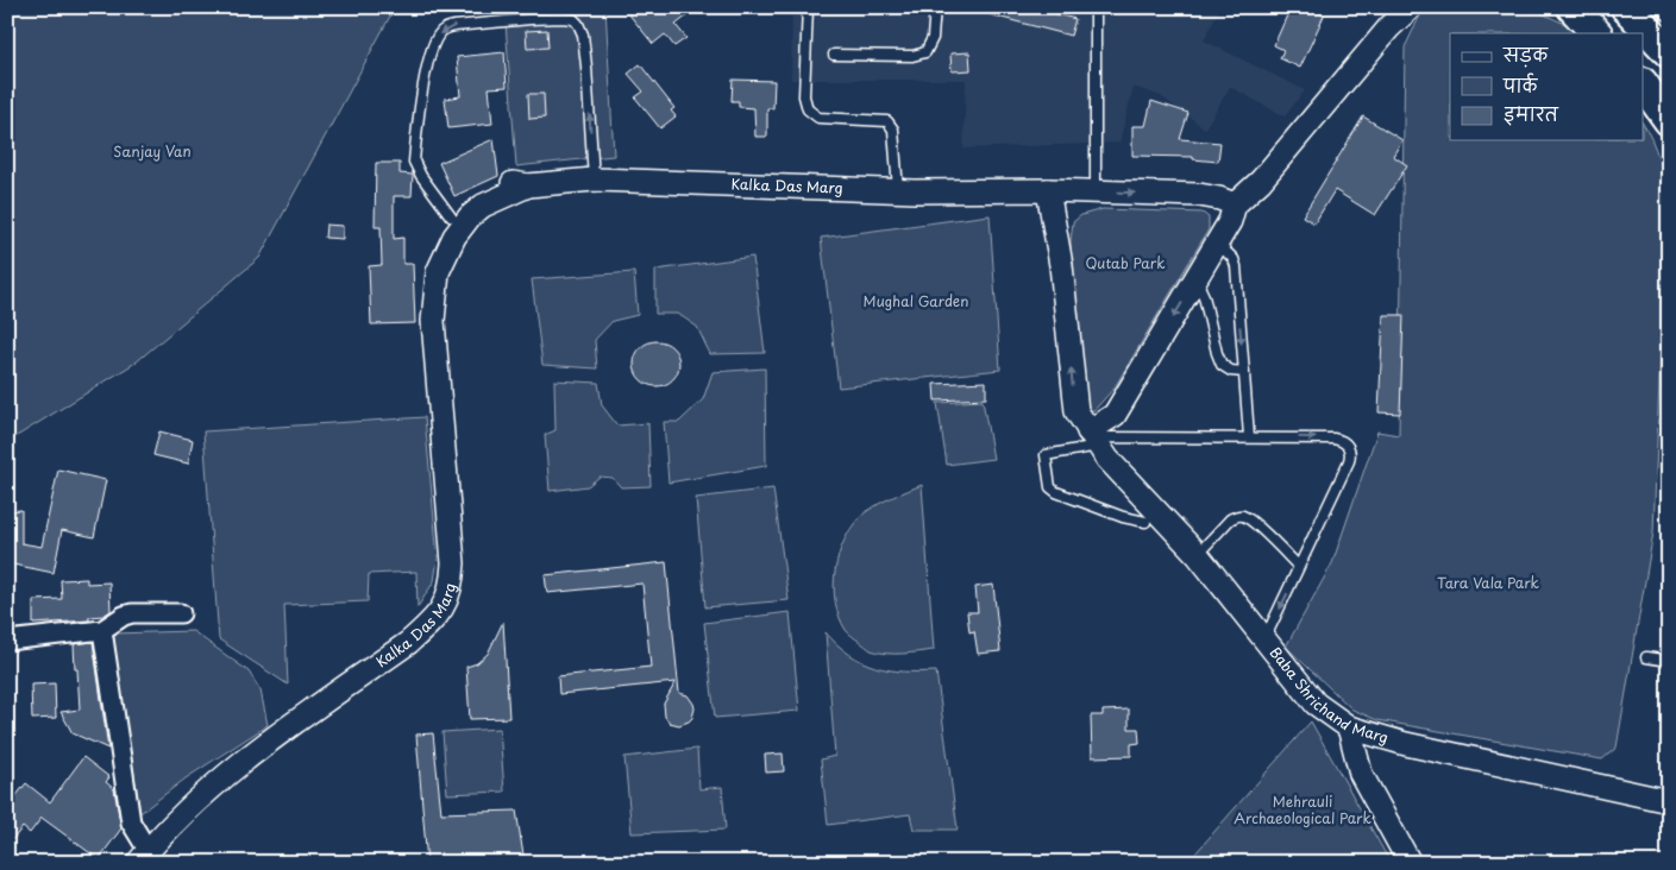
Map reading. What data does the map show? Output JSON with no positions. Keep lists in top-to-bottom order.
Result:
{
  "streets": {
    "street": ["Kalka Das Marg", "Baba Shrichand Marg"]
  },
  "crossings": [
    ["Kalka Das Marg", "Baba Shrichand Marg"]
  ],
  "parks": [
    "Sanjay Van",
    "Qutab Park",
    "Mughal Garden",
    "Tara Vala Park",
    "Mehrauli Archaeological Park"
  ],
  "legend": ["सड़क", "पार्क", "इमारत"]
}
